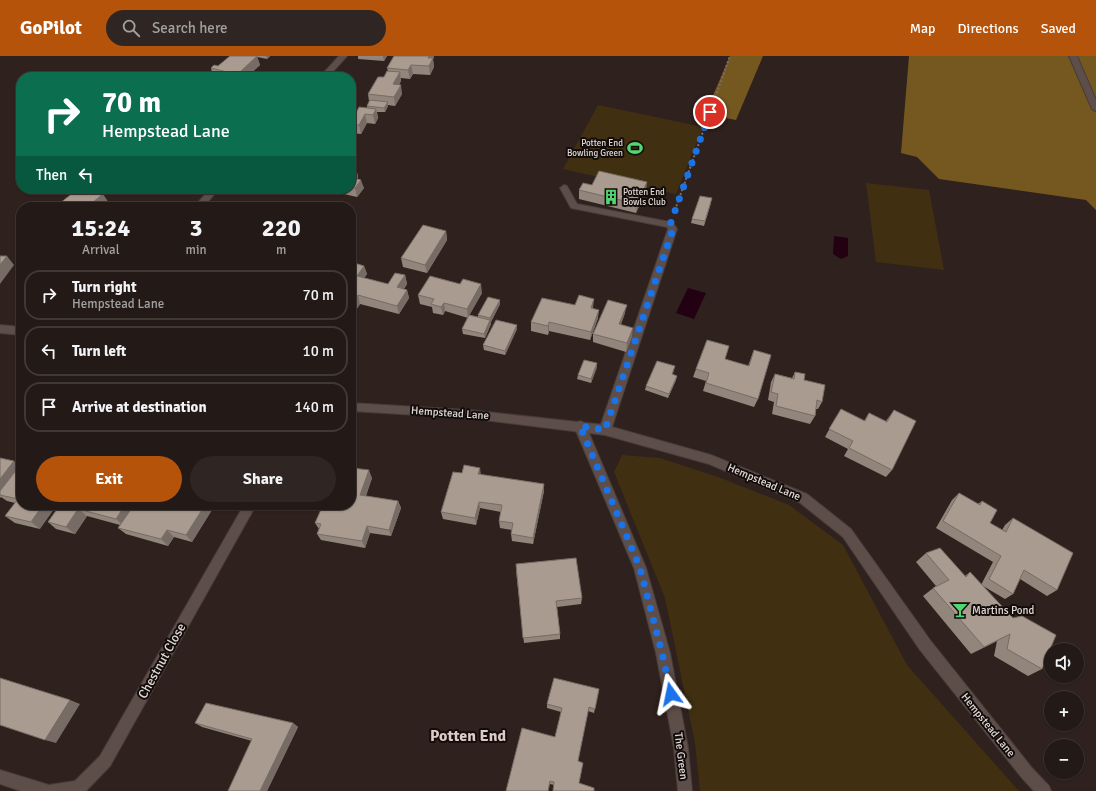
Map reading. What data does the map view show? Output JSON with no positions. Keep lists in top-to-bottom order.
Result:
{
  "streets": {
    "street": ["Hempstead Lane", "Chestnut Close", "The Green"]
  },
  "crossings": [
    ["Hempstead Lane", "The Green"]
  ],
  "districts": ["Potten End"],
  "places": {
    "sports": ["Potten End Bowling Green"],
    "building": ["Potten End Bowls Club"],
    "bar": ["Martins Pond"]
  },
  "page": {
    "header": "GoPilot",
    "search": "Search here",
    "nav": ["Map", "Directions", "Saved"],
    "turn": ["70 m", "Hempstead Lane"],
    "then": "Then",
    "eta": [
      "15:24",
      "Arrival",
      "3",
      "min",
      "220",
      "m"
    ],
    "list": [
      {
        "name": "Turn right",
        "note": "Hempstead Lane",
        "value": "70 m"
      },
      {
        "name": "Turn left",
        "value": "10 m"
      },
      {
        "name": "Arrive at destination",
        "value": "140 m"
      }
    ],
    "buttons": ["Exit", "Share"],
    "map_buttons": ["+", "−"]
  }
}
